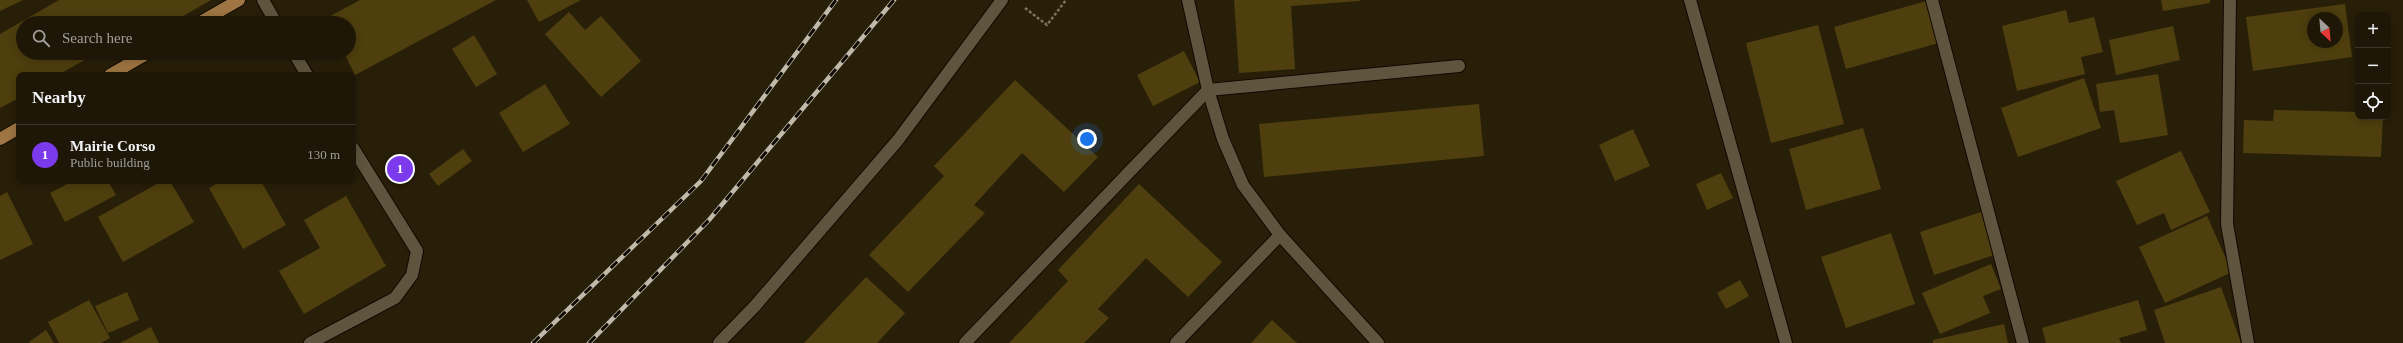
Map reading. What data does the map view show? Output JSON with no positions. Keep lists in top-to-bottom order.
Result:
{
  "north": "bottom right",
  "page": {
    "map_buttons": ["+", "−"],
    "search": "Search here",
    "heading": "Nearby",
    "list": [
      {
        "mark": "1",
        "name": "Mairie Corso",
        "note": "Public building",
        "value": "130 m"
      }
    ],
    "pins": "1"
  }
}
